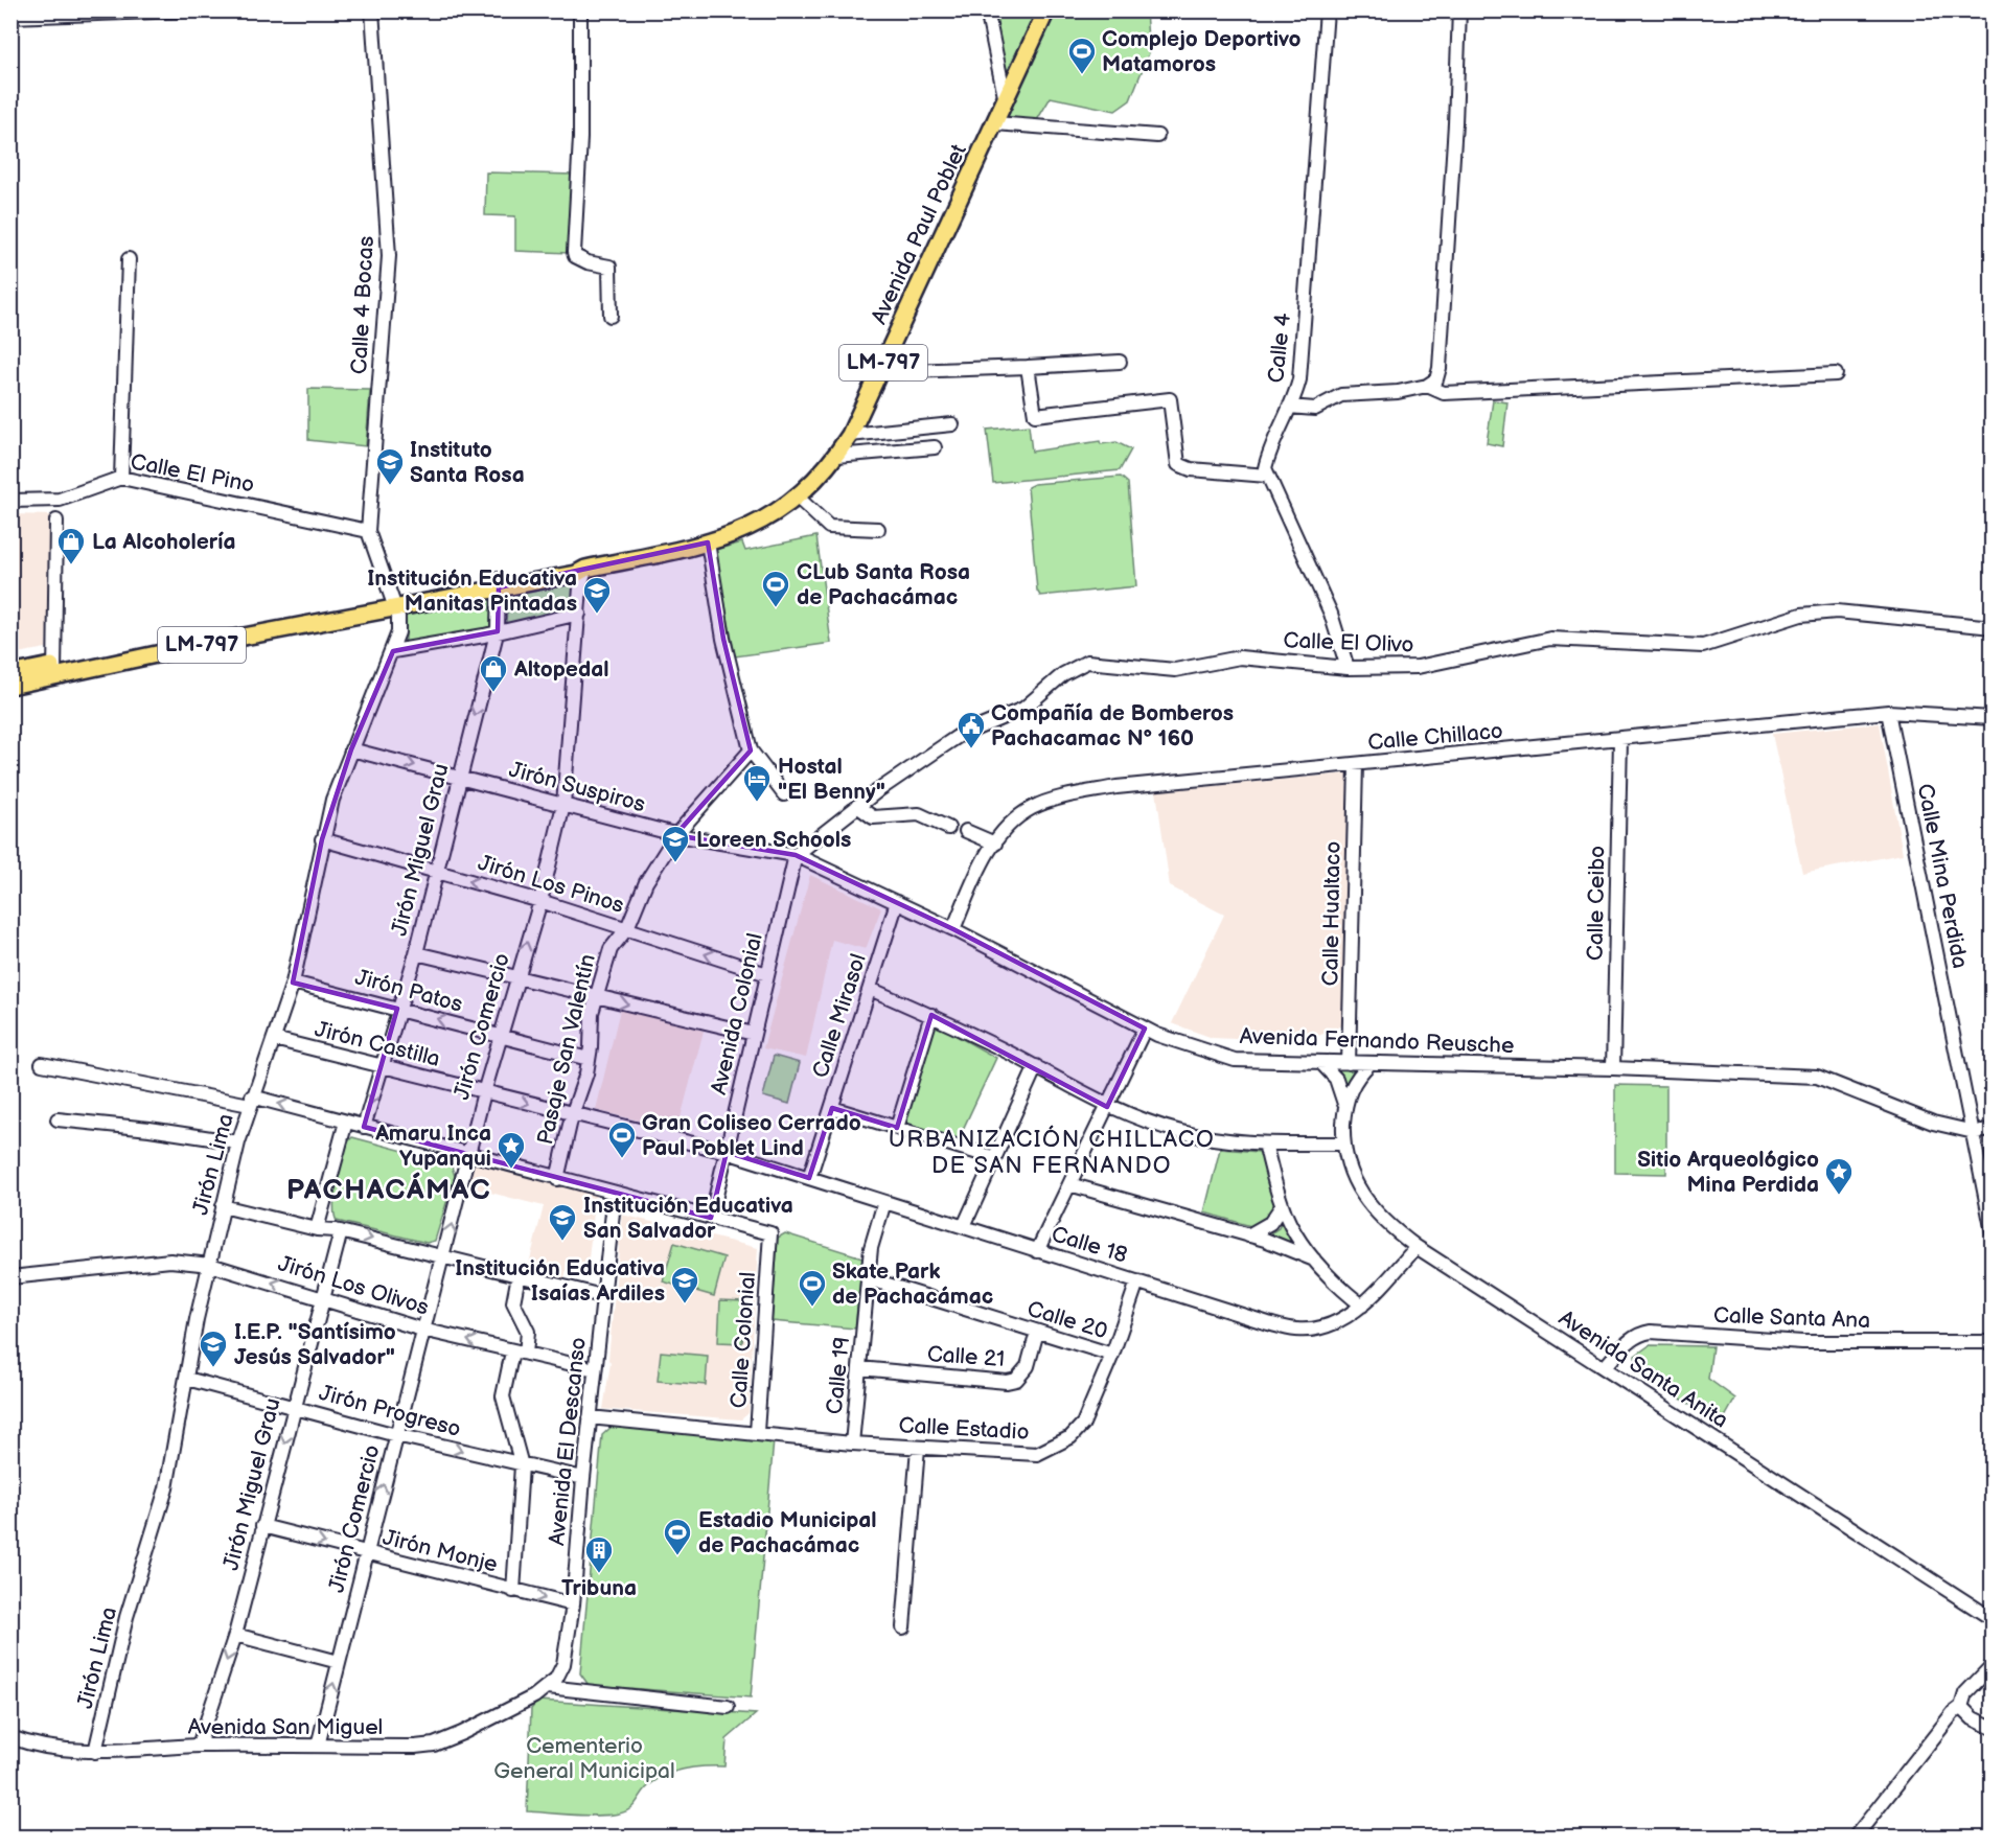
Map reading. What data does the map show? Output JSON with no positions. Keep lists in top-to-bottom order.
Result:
{
  "streets": {
    "main road": ["Avenida Paul Poblet", "LM-797"],
    "street": [
      "Calle 4 Bocas",
      "Calle 4",
      "Calle El Pino",
      "Calle El Olivo",
      "Calle Chillaco",
      "Jirón Suspiros",
      "Jirón Miguel Grau",
      "Calle Mina Perdida",
      "Jirón Los Pinos",
      "Calle Ceibo",
      "Calle Hualtaco",
      "Jirón Patos",
      "Avenida Colonial",
      "Calle Mirasol",
      "Jirón Comercio",
      "Avenida Fernando Reusche",
      "Jirón Castilla",
      "Pasaje San Valentín",
      "Jirón Lima",
      "Calle 18",
      "Jirón Los Olivos",
      "Calle Santa Ana",
      "Calle 20",
      "Calle Colonial",
      "Calle 21",
      "Avenida Santa Anita",
      "Calle 19",
      "Jirón Progreso",
      "Calle Estadio",
      "Avenida El Descanso",
      "Jirón Monje",
      "Avenida San Miguel"
    ]
  },
  "crossings": [
    ["Avenida Paul Poblet", "LM-797"],
    ["Avenida Paul Poblet", "Jirón Comercio"],
    ["Calle 4 Bocas", "LM-797"],
    ["Calle 4 Bocas", "Calle El Pino"],
    ["Calle 4 Bocas", "Jirón Lima"],
    ["LM-797", "Jirón Miguel Grau"],
    ["LM-797", "Jirón Comercio"],
    ["LM-797", "Jirón Lima"],
    ["Calle El Olivo", "Jirón Suspiros"],
    ["Calle El Olivo", "Avenida Colonial"],
    ["Calle El Olivo", "Avenida Fernando Reusche"],
    ["Calle Chillaco", "Calle Mina Perdida"],
    ["Calle Chillaco", "Calle Ceibo"],
    ["Calle Chillaco", "Calle Hualtaco"],
    ["Calle Chillaco", "Avenida Fernando Reusche"],
    ["Jirón Suspiros", "Jirón Miguel Grau"],
    ["Jirón Suspiros", "Avenida Colonial"],
    ["Jirón Suspiros", "Jirón Comercio"],
    ["Jirón Suspiros", "Avenida Fernando Reusche"],
    ["Jirón Suspiros", "Pasaje San Valentín"],
    ["Jirón Suspiros", "Jirón Lima"],
    ["Jirón Miguel Grau", "Jirón Los Pinos"],
    ["Jirón Miguel Grau", "Jirón Patos"],
    ["Jirón Miguel Grau", "Jirón Castilla"],
    ["Jirón Miguel Grau", "Jirón Los Olivos"],
    ["Jirón Miguel Grau", "Jirón Progreso"],
    ["Jirón Miguel Grau", "Jirón Monje"],
    ["Jirón Miguel Grau", "Avenida San Miguel"],
    ["Calle Mina Perdida", "Avenida Fernando Reusche"],
    ["Jirón Los Pinos", "Avenida Colonial"],
    ["Jirón Los Pinos", "Jirón Comercio"],
    ["Jirón Los Pinos", "Pasaje San Valentín"],
    ["Jirón Los Pinos", "Jirón Lima"],
    ["Calle Ceibo", "Avenida Fernando Reusche"],
    ["Calle Hualtaco", "Avenida Fernando Reusche"],
    ["Jirón Patos", "Jirón Comercio"],
    ["Jirón Patos", "Pasaje San Valentín"],
    ["Jirón Patos", "Jirón Lima"],
    ["Avenida Colonial", "Avenida Fernando Reusche"],
    ["Avenida Colonial", "Jirón Castilla"],
    ["Avenida Colonial", "Calle 18"],
    ["Avenida Colonial", "Calle Colonial"],
    ["Calle Mirasol", "Avenida Fernando Reusche"],
    ["Calle Mirasol", "Calle 18"],
    ["Jirón Comercio", "Jirón Castilla"],
    ["Jirón Comercio", "Jirón Los Olivos"],
    ["Jirón Comercio", "Jirón Progreso"],
    ["Jirón Comercio", "Jirón Monje"],
    ["Jirón Comercio", "Avenida San Miguel"],
    ["Avenida Fernando Reusche", "Avenida Santa Anita"],
    ["Jirón Castilla", "Pasaje San Valentín"],
    ["Jirón Castilla", "Jirón Lima"],
    ["Jirón Castilla", "Calle 18"],
    ["Jirón Lima", "Jirón Los Olivos"],
    ["Jirón Lima", "Jirón Progreso"],
    ["Jirón Lima", "Avenida San Miguel"],
    ["Calle 18", "Avenida Santa Anita"],
    ["Calle 18", "Calle 19"],
    ["Calle 18", "Calle Estadio"],
    ["Jirón Los Olivos", "Avenida El Descanso"],
    ["Calle Santa Ana", "Avenida Santa Anita"],
    ["Calle 20", "Calle 21"],
    ["Calle 20", "Calle 19"],
    ["Calle 20", "Calle Estadio"],
    ["Calle Colonial", "Calle Estadio"],
    ["Calle Colonial", "Avenida El Descanso"],
    ["Calle 21", "Calle 19"],
    ["Calle 19", "Calle Estadio"],
    ["Jirón Progreso", "Avenida El Descanso"],
    ["Avenida El Descanso", "Jirón Monje"],
    ["Avenida El Descanso", "Avenida San Miguel"]
  ],
  "one_way": ["Jirón Miguel Grau"],
  "districts": ["URBANIZACIÓN CHILLACO DE SAN FERNANDO", "PACHACÁMAC"],
  "parks": ["Cementerio General Municipal"],
  "places": {
    "sports": [
      "Complejo Deportivo Matamoros",
      "CLub Santa Rosa de Pachacámac",
      "Gran Coliseo Cerrado Paul Poblet Lind",
      "Skate Park de Pachacámac",
      "Estadio Municipal de Pachacámac"
    ],
    "school or university": [
      "Instituto Santa Rosa",
      "Institución Educativa Manitas Pintadas",
      "Loreen Schools",
      "Institución Educativa San Salvador",
      "Institución Educativa Isaías Ardiles",
      "I.E.P. \"Santísimo Jesús Salvador\""
    ],
    "shop": ["La Alcoholería", "Altopedal"],
    "public building": ["Compañía de Bomberos Pachacamac Nº 160"],
    "hotel": ["Hostal \"El Benny\""],
    "place": ["Amaru Inca Yupanqui", "Sitio Arqueológico Mina Perdida"],
    "building": ["Tribuna"]
  }
}
